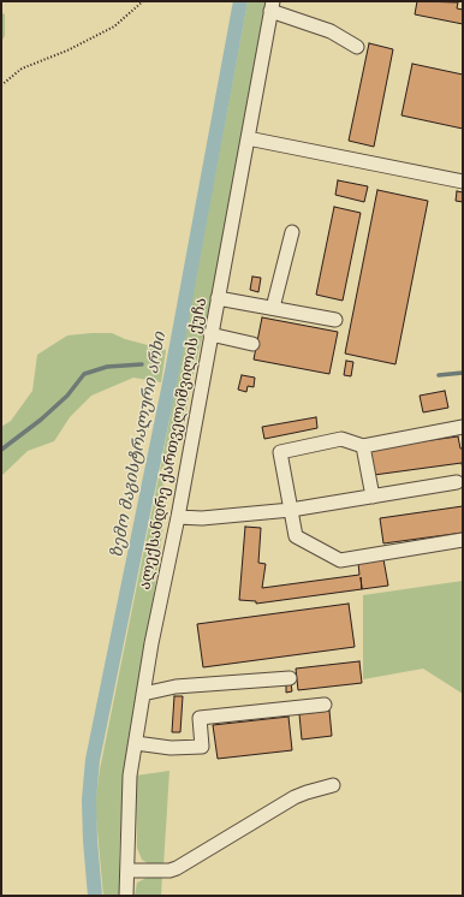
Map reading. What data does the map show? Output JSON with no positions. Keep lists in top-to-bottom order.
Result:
{
  "streets": {
    "street": ["ალექსანდრე ქართველიშვილის ქუჩა"]
  },
  "water": ["ზემო მაგისტრალური არხი"]
}
